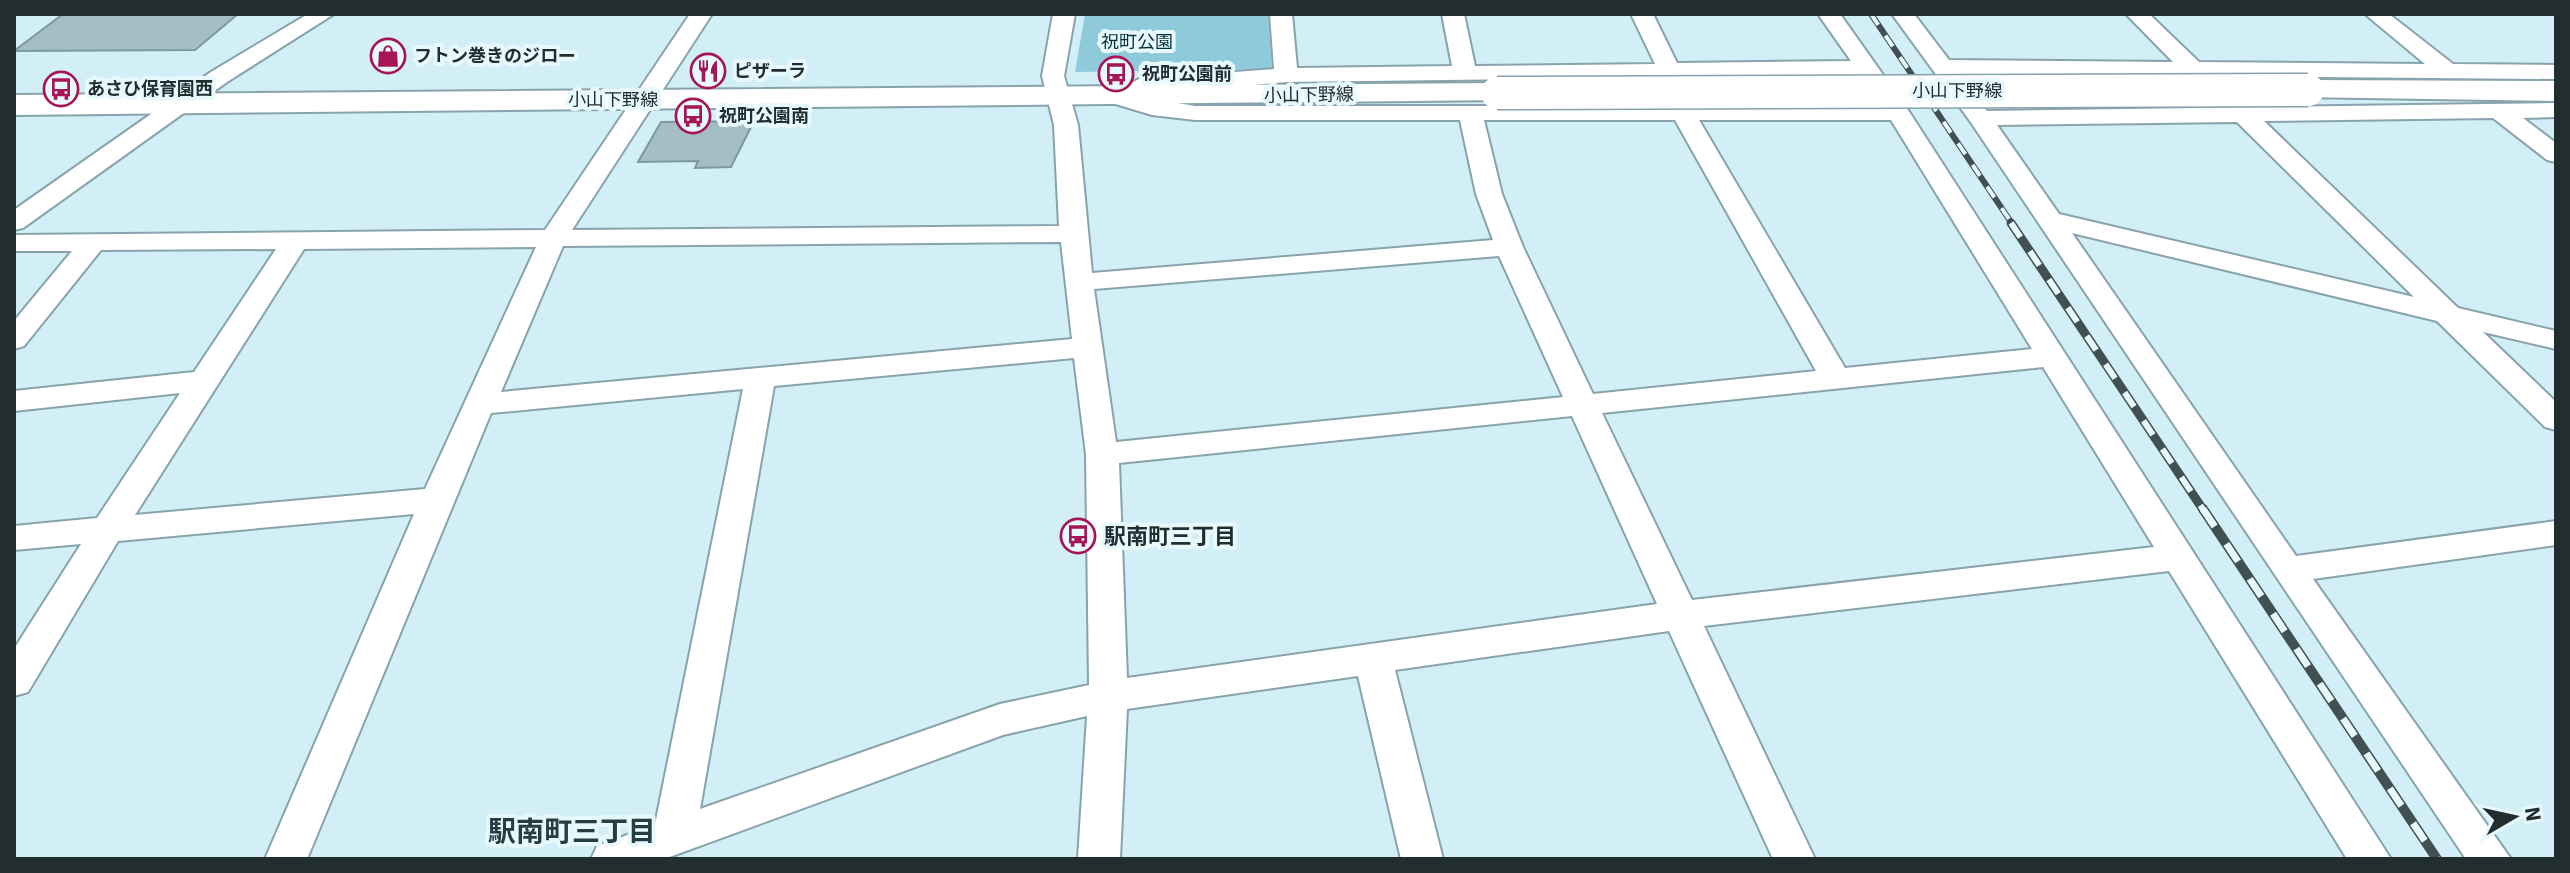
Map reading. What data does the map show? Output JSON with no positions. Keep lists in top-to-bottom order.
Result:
{
  "streets": {
    "main road": ["小山下野線"]
  },
  "districts": ["駅南町三丁目"],
  "parks": ["祝町公園"],
  "places": {
    "shop": ["フトン巻きのジロー"],
    "restaurant": ["ピザーラ"],
    "bus stop": [
      "祝町公園前",
      "あさひ保育園西",
      "祝町公園南",
      "駅南町三丁目"
    ]
  },
  "north": "right"
}
